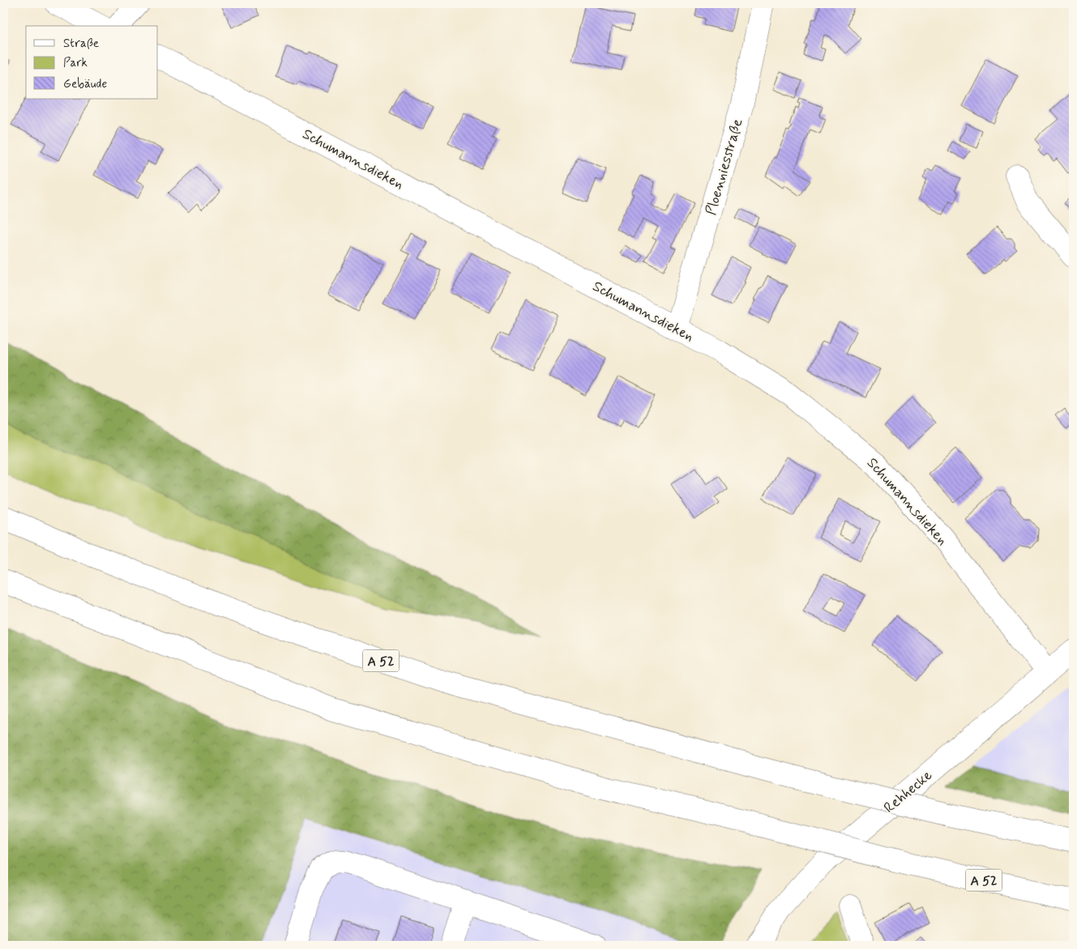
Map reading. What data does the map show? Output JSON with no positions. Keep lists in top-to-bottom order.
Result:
{
  "streets": {
    "main road": [
      "Schumannsdieken",
      "Ploenniesstraße",
      "A 52",
      "Rehhecke"
    ]
  },
  "crossings": [
    ["Schumannsdieken", "Ploenniesstraße"],
    ["Schumannsdieken", "Rehhecke"]
  ],
  "legend": ["Straße", "Park", "Gebäude"]
}
